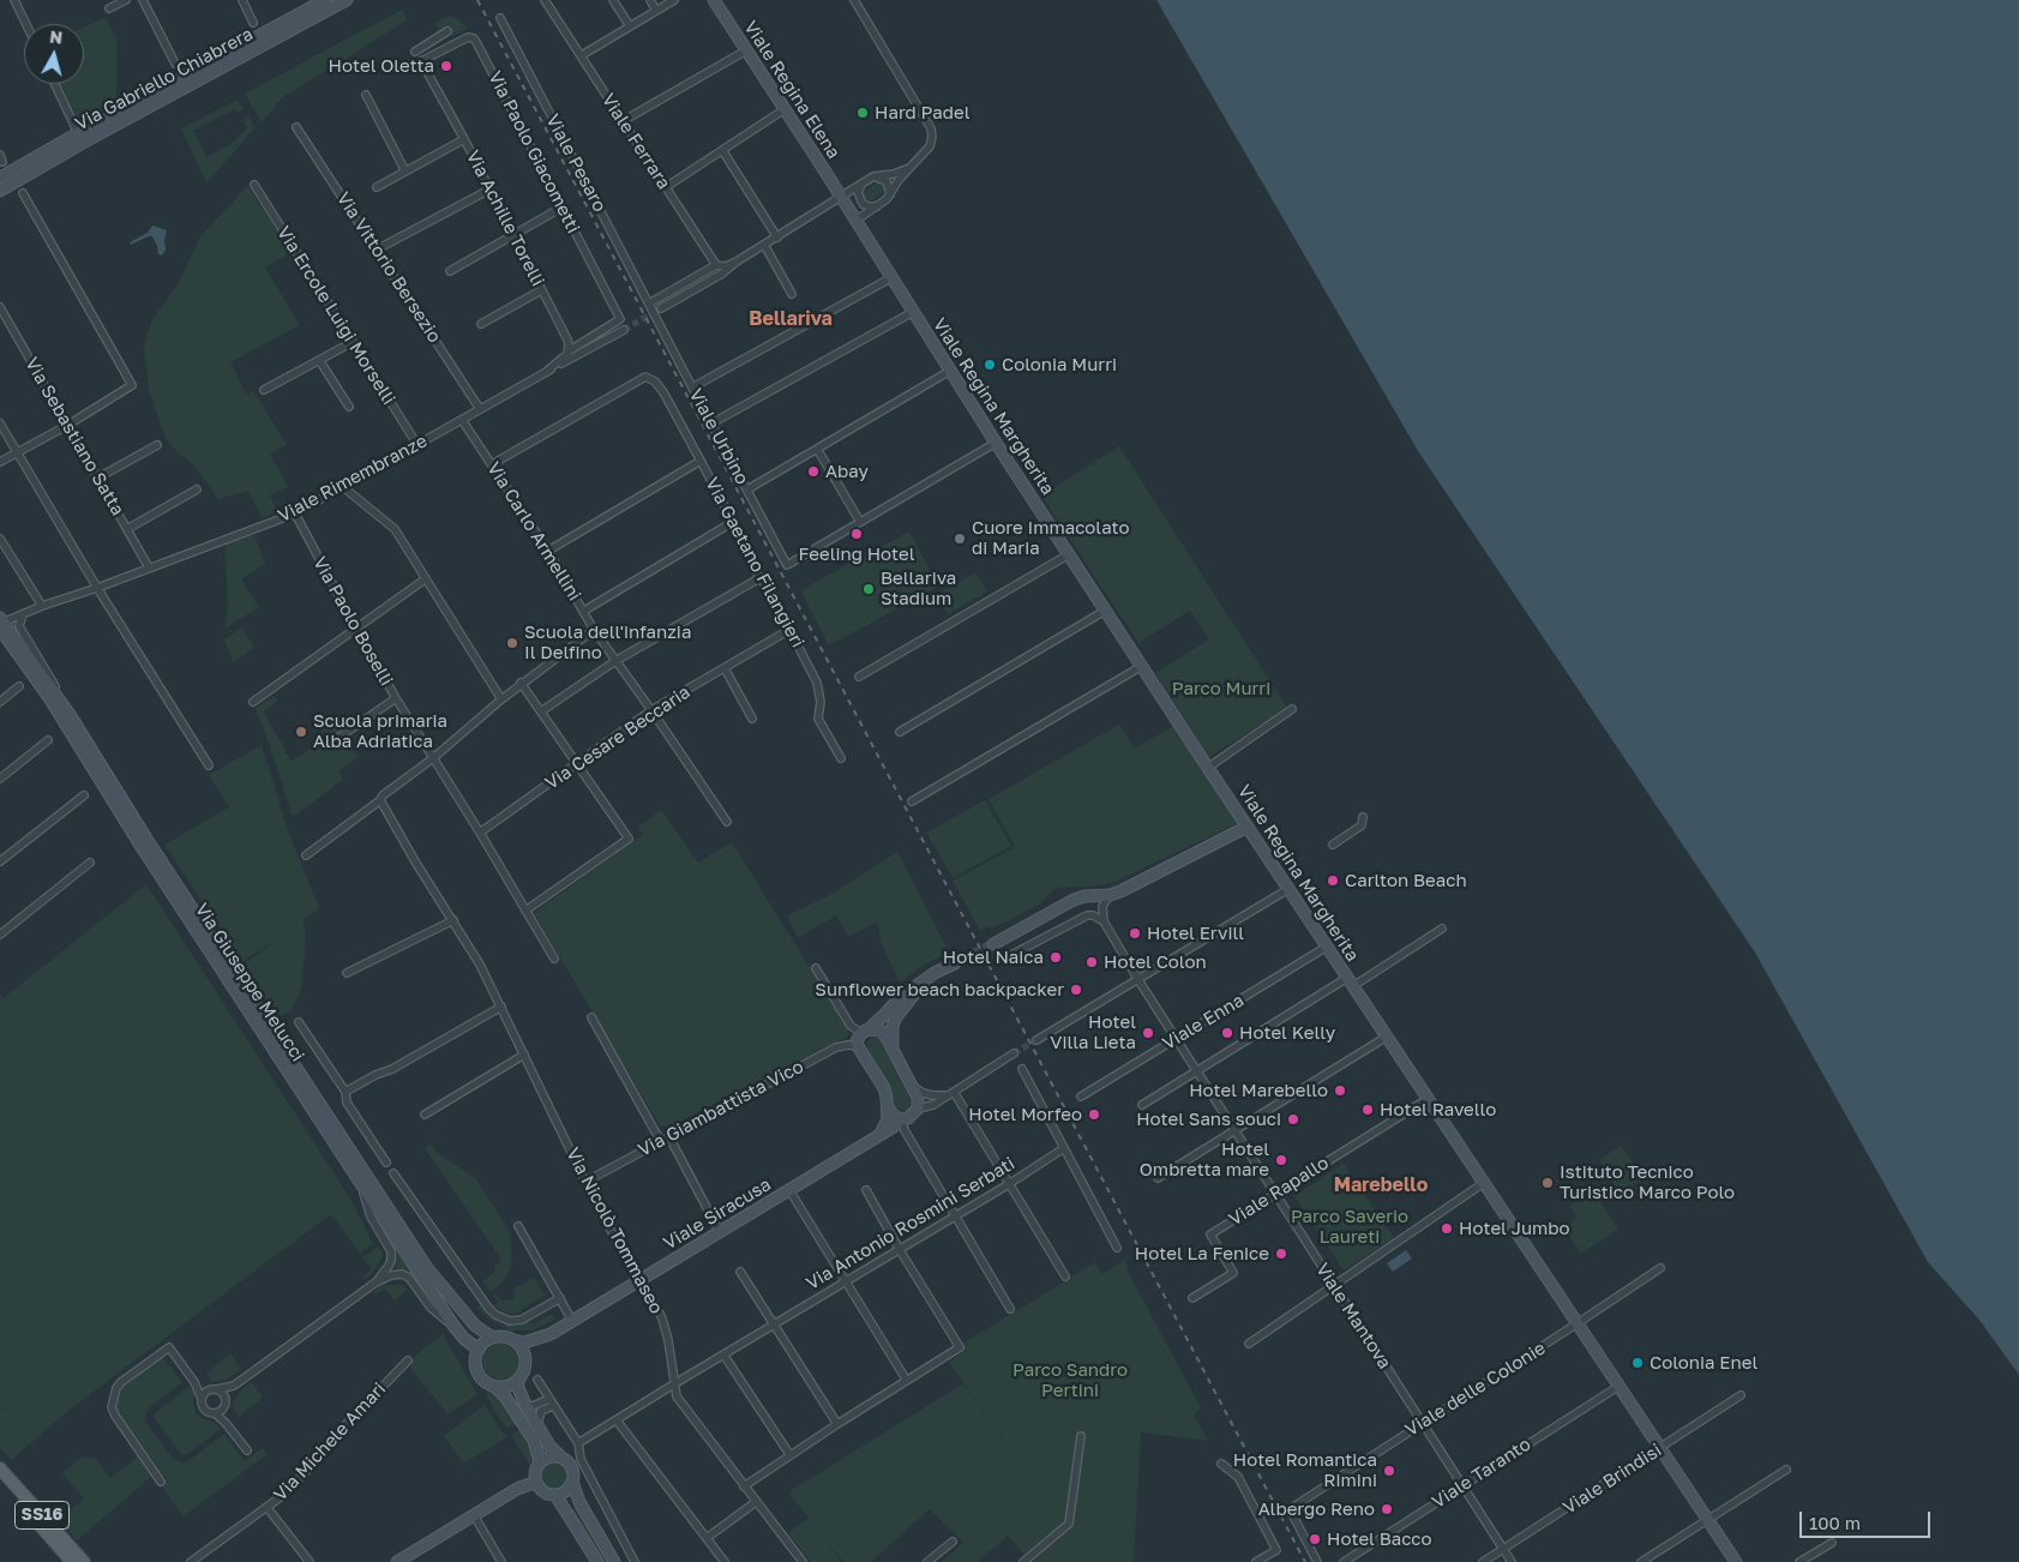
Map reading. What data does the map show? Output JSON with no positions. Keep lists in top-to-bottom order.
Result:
{
  "streets": {
    "main road": ["SS16"],
    "street": [
      "Via Gabriello Chiabrera",
      "Viale Regina Elena",
      "Viale Ferrara",
      "Via Paolo Giacometti",
      "Viale Pesaro",
      "Via Achille Torelli",
      "Via Vittorio Bersezio",
      "Via Ercole Luigi Morselli",
      "Viale Regina Margherita",
      "Via Sebastiano Satta",
      "Viale Urbino",
      "Viale Rimembranze",
      "Via Carlo Armellini",
      "Via Gaetano Filangieri",
      "Via Paolo Boselli",
      "Via Cesare Beccaria",
      "Via Giuseppe Melucci",
      "Viale Enna",
      "Via Giambattista Vico",
      "Viale Rapallo",
      "Viale Siracusa",
      "Via Antonio Rosmini Serbati",
      "Via Nicolò Tommaseo",
      "Viale Mantova",
      "Viale delle Colonie",
      "Via Michele Amari",
      "Viale Taranto",
      "Viale Brindisi"
    ]
  },
  "crossings": [
    ["Viale Regina Elena", "Viale Regina Margherita"],
    ["Via Paolo Giacometti", "Via Achille Torelli"],
    ["Viale Pesaro", "Viale Urbino"],
    ["Via Vittorio Bersezio", "Viale Rimembranze"],
    ["Via Ercole Luigi Morselli", "Viale Rimembranze"],
    ["Viale Regina Margherita", "Viale Enna"],
    ["Viale Regina Margherita", "Viale Rapallo"],
    ["Viale Regina Margherita", "Viale delle Colonie"],
    ["Viale Regina Margherita", "Viale Taranto"],
    ["Viale Regina Margherita", "Viale Brindisi"],
    ["Via Sebastiano Satta", "Viale Rimembranze"],
    ["Viale Rimembranze", "Via Carlo Armellini"],
    ["Viale Rimembranze", "Via Paolo Boselli"],
    ["Viale Rimembranze", "Via Giuseppe Melucci"],
    ["Via Carlo Armellini", "Via Gaetano Filangieri"],
    ["Via Carlo Armellini", "Via Cesare Beccaria"],
    ["Via Gaetano Filangieri", "Via Cesare Beccaria"],
    ["Via Paolo Boselli", "Via Cesare Beccaria"],
    ["Via Giuseppe Melucci", "Viale Siracusa"],
    ["Viale Enna", "Viale Mantova"],
    ["Via Giambattista Vico", "Via Nicolò Tommaseo"],
    ["Viale Rapallo", "Viale Mantova"],
    ["Viale Siracusa", "Via Nicolò Tommaseo"],
    ["Via Antonio Rosmini Serbati", "Via Nicolò Tommaseo"],
    ["Viale Mantova", "Viale delle Colonie"],
    ["Viale Mantova", "Viale Taranto"],
    ["Viale Mantova", "Viale Brindisi"]
  ],
  "districts": ["Bellariva", "Marebello"],
  "parks": ["Parco Murri", "Parco Saverio Laureti", "Parco Sandro Pertini"],
  "places": [
    "Hotel Oletta",
    "Hard Padel",
    "Colonia Murri",
    "Abay",
    "Feeling Hotel",
    "Cuore Immacolato di Maria",
    "Bellariva Stadium",
    "Scuola dell'infanzia Il Delfino",
    "Scuola primaria Alba Adriatica",
    "Carlton Beach",
    "Hotel Ervill",
    "Hotel Naica",
    "Hotel Colon",
    "Sunflower beach backpacker",
    "Hotel Villa Lieta",
    "Hotel Kelly",
    "Hotel Marebello",
    "Hotel Ravello",
    "Hotel Morfeo",
    "Hotel Sans souci",
    "Hotel Ombretta mare",
    "Istituto Tecnico Turistico Marco Polo",
    "Hotel Jumbo",
    "Hotel La Fenice",
    "Colonia Enel",
    "Hotel Romantica Rimini",
    "Albergo Reno",
    "Hotel Bacco"
  ],
  "scale_bar": "100 m",
  "north": "top"
}
